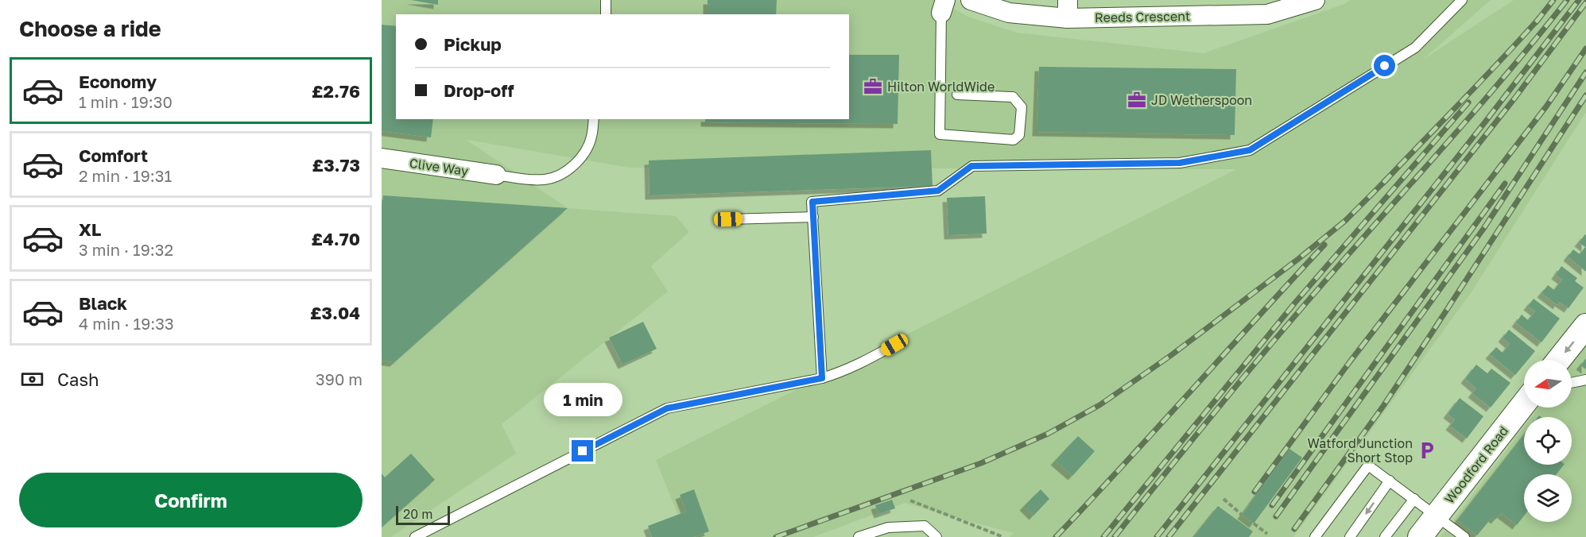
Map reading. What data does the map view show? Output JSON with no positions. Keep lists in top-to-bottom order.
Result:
{
  "streets": {
    "street": ["Reeds Crescent", "Clive Way", "Woodford Road"]
  },
  "places": {
    "office": ["Hilton WorldWide", "JD Wetherspoon"],
    "parking": ["Watford Junction Short Stop"]
  },
  "scale_bar": "20 m",
  "north": "left",
  "page": {
    "heading": "Choose a ride",
    "banner": ["Pickup", "Drop-off"],
    "list": [
      {
        "name": "Economy",
        "note": "1 min · 19:30",
        "value": "£2.76"
      },
      {
        "name": "Comfort",
        "note": "2 min · 19:31",
        "value": "£3.73"
      },
      {
        "name": "XL",
        "note": "3 min · 19:32",
        "value": "£4.70"
      },
      {
        "name": "Black",
        "note": "4 min · 19:33",
        "value": "£3.04"
      }
    ],
    "pay": ["Cash", "390 m"],
    "bubble": "1 min",
    "buttons": "Confirm",
    "scale": "20 m"
  }
}
